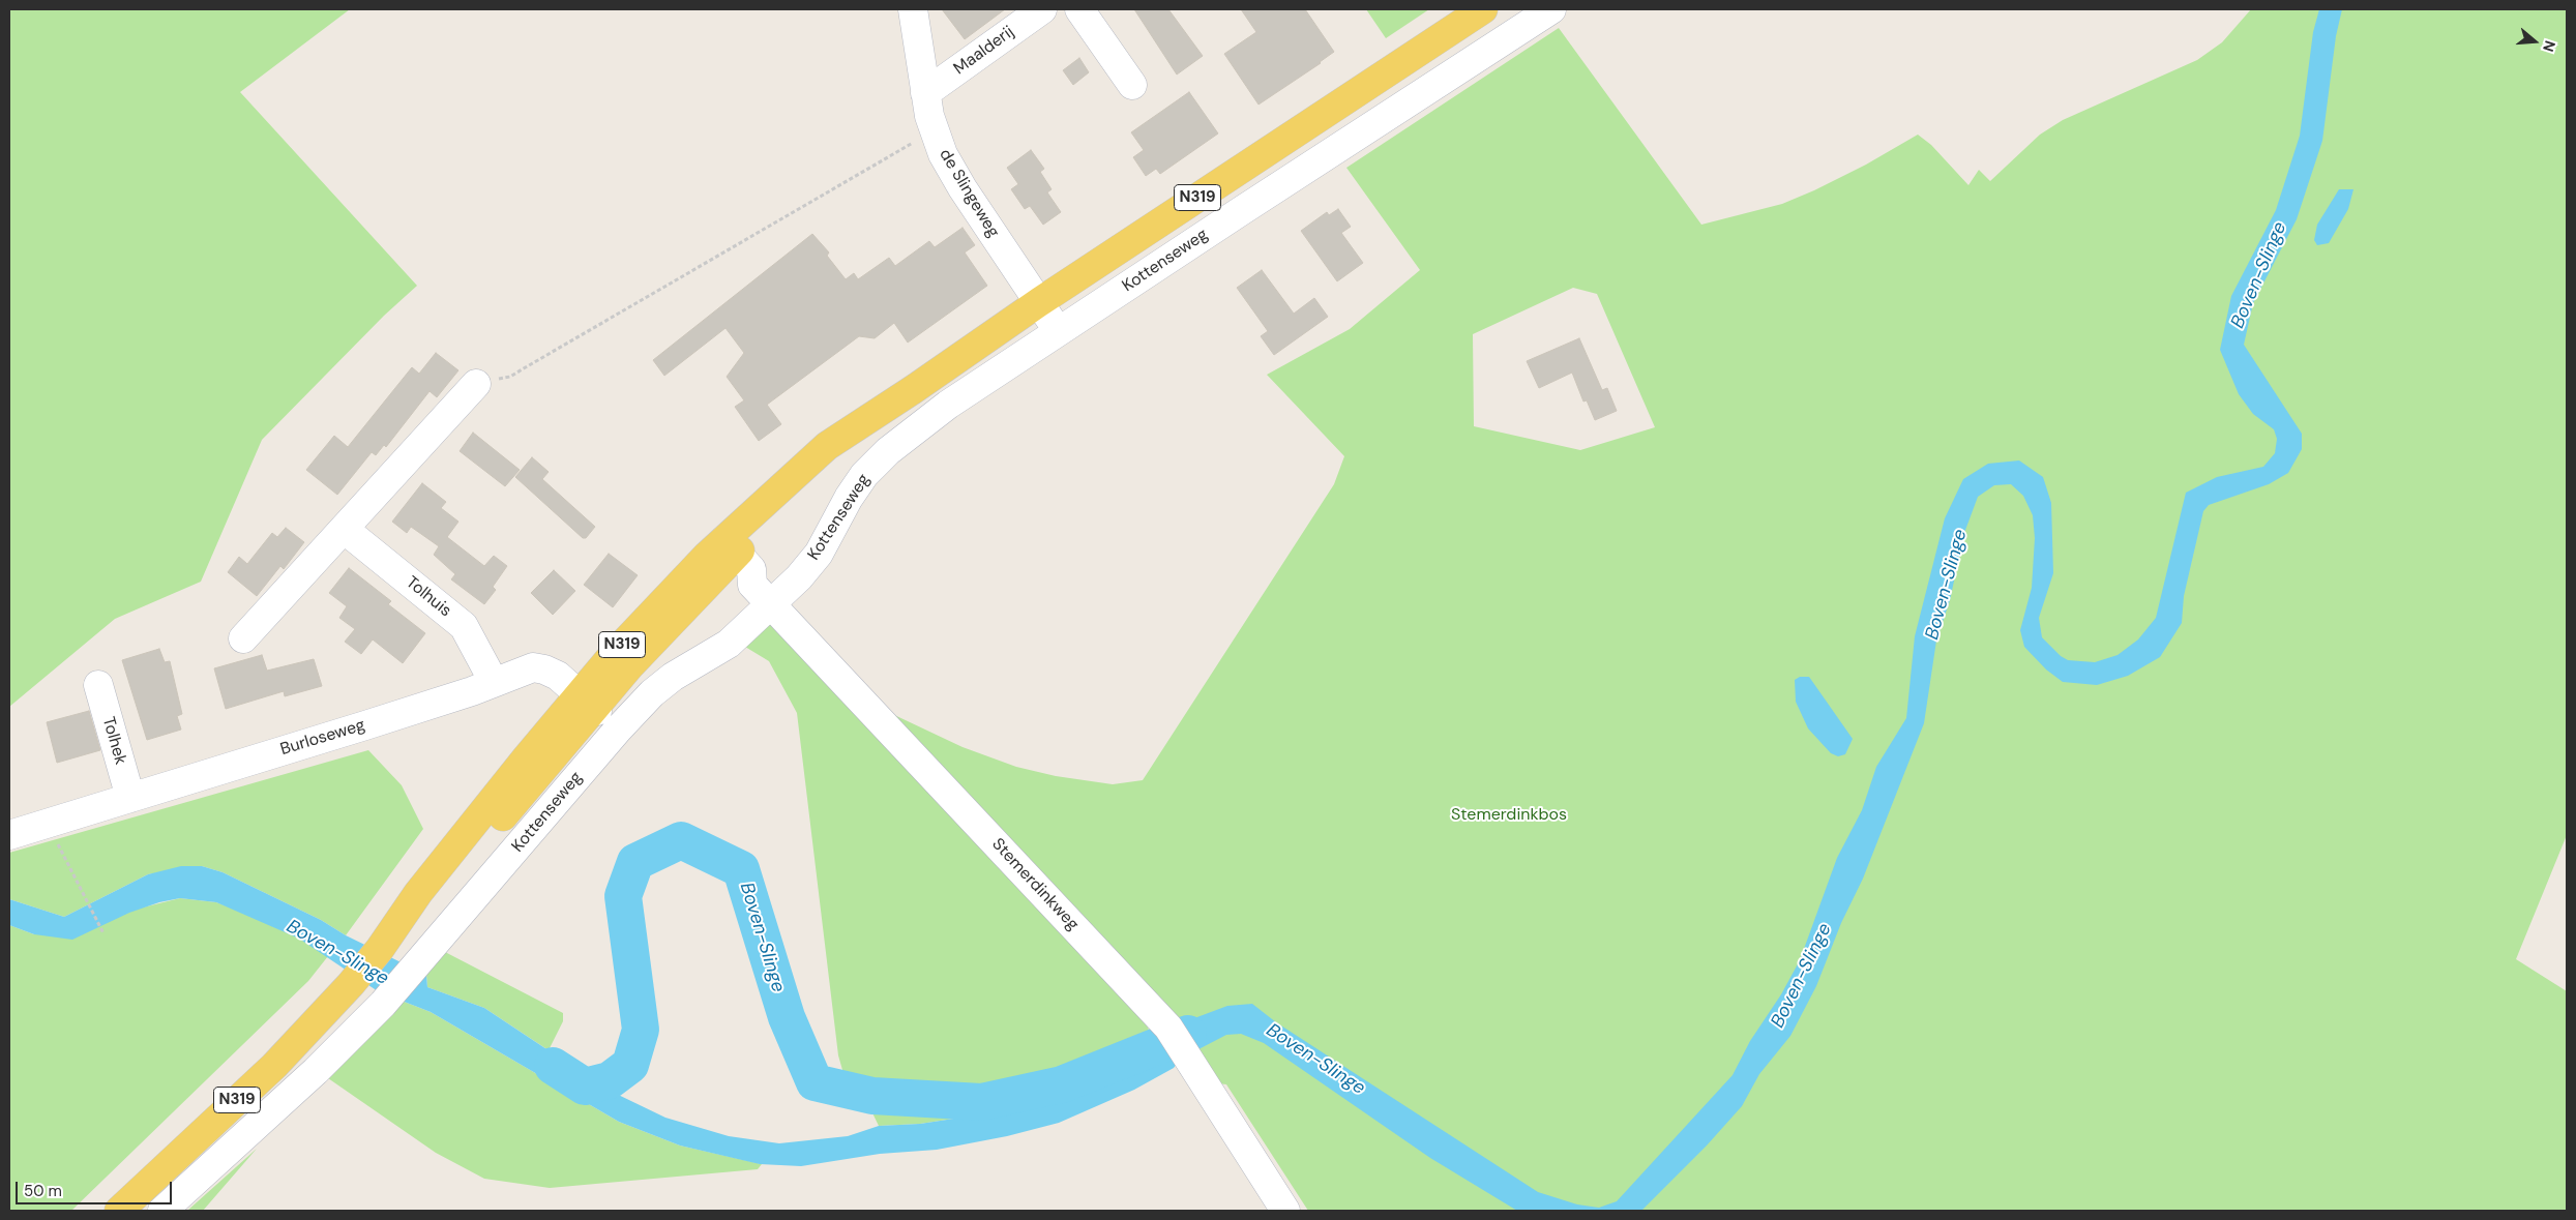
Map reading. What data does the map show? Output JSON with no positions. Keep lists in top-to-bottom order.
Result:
{
  "streets": {
    "main road": ["N319", "Kottenseweg"],
    "street": [
      "Maalderij",
      "de Slingeweg",
      "Tolhuis",
      "Burloseweg",
      "Tolhek",
      "Stemerdinkweg"
    ]
  },
  "crossings": [
    ["Maalderij", "de Slingeweg"],
    ["de Slingeweg", "Kottenseweg"],
    ["Kottenseweg", "Burloseweg"],
    ["Kottenseweg", "Stemerdinkweg"],
    ["Tolhuis", "Burloseweg"],
    ["Burloseweg", "Tolhek"]
  ],
  "water": ["Boven-Slinge"],
  "parks": ["Stemerdinkbos"],
  "scale_bar": "50 m",
  "north": "right"
}
